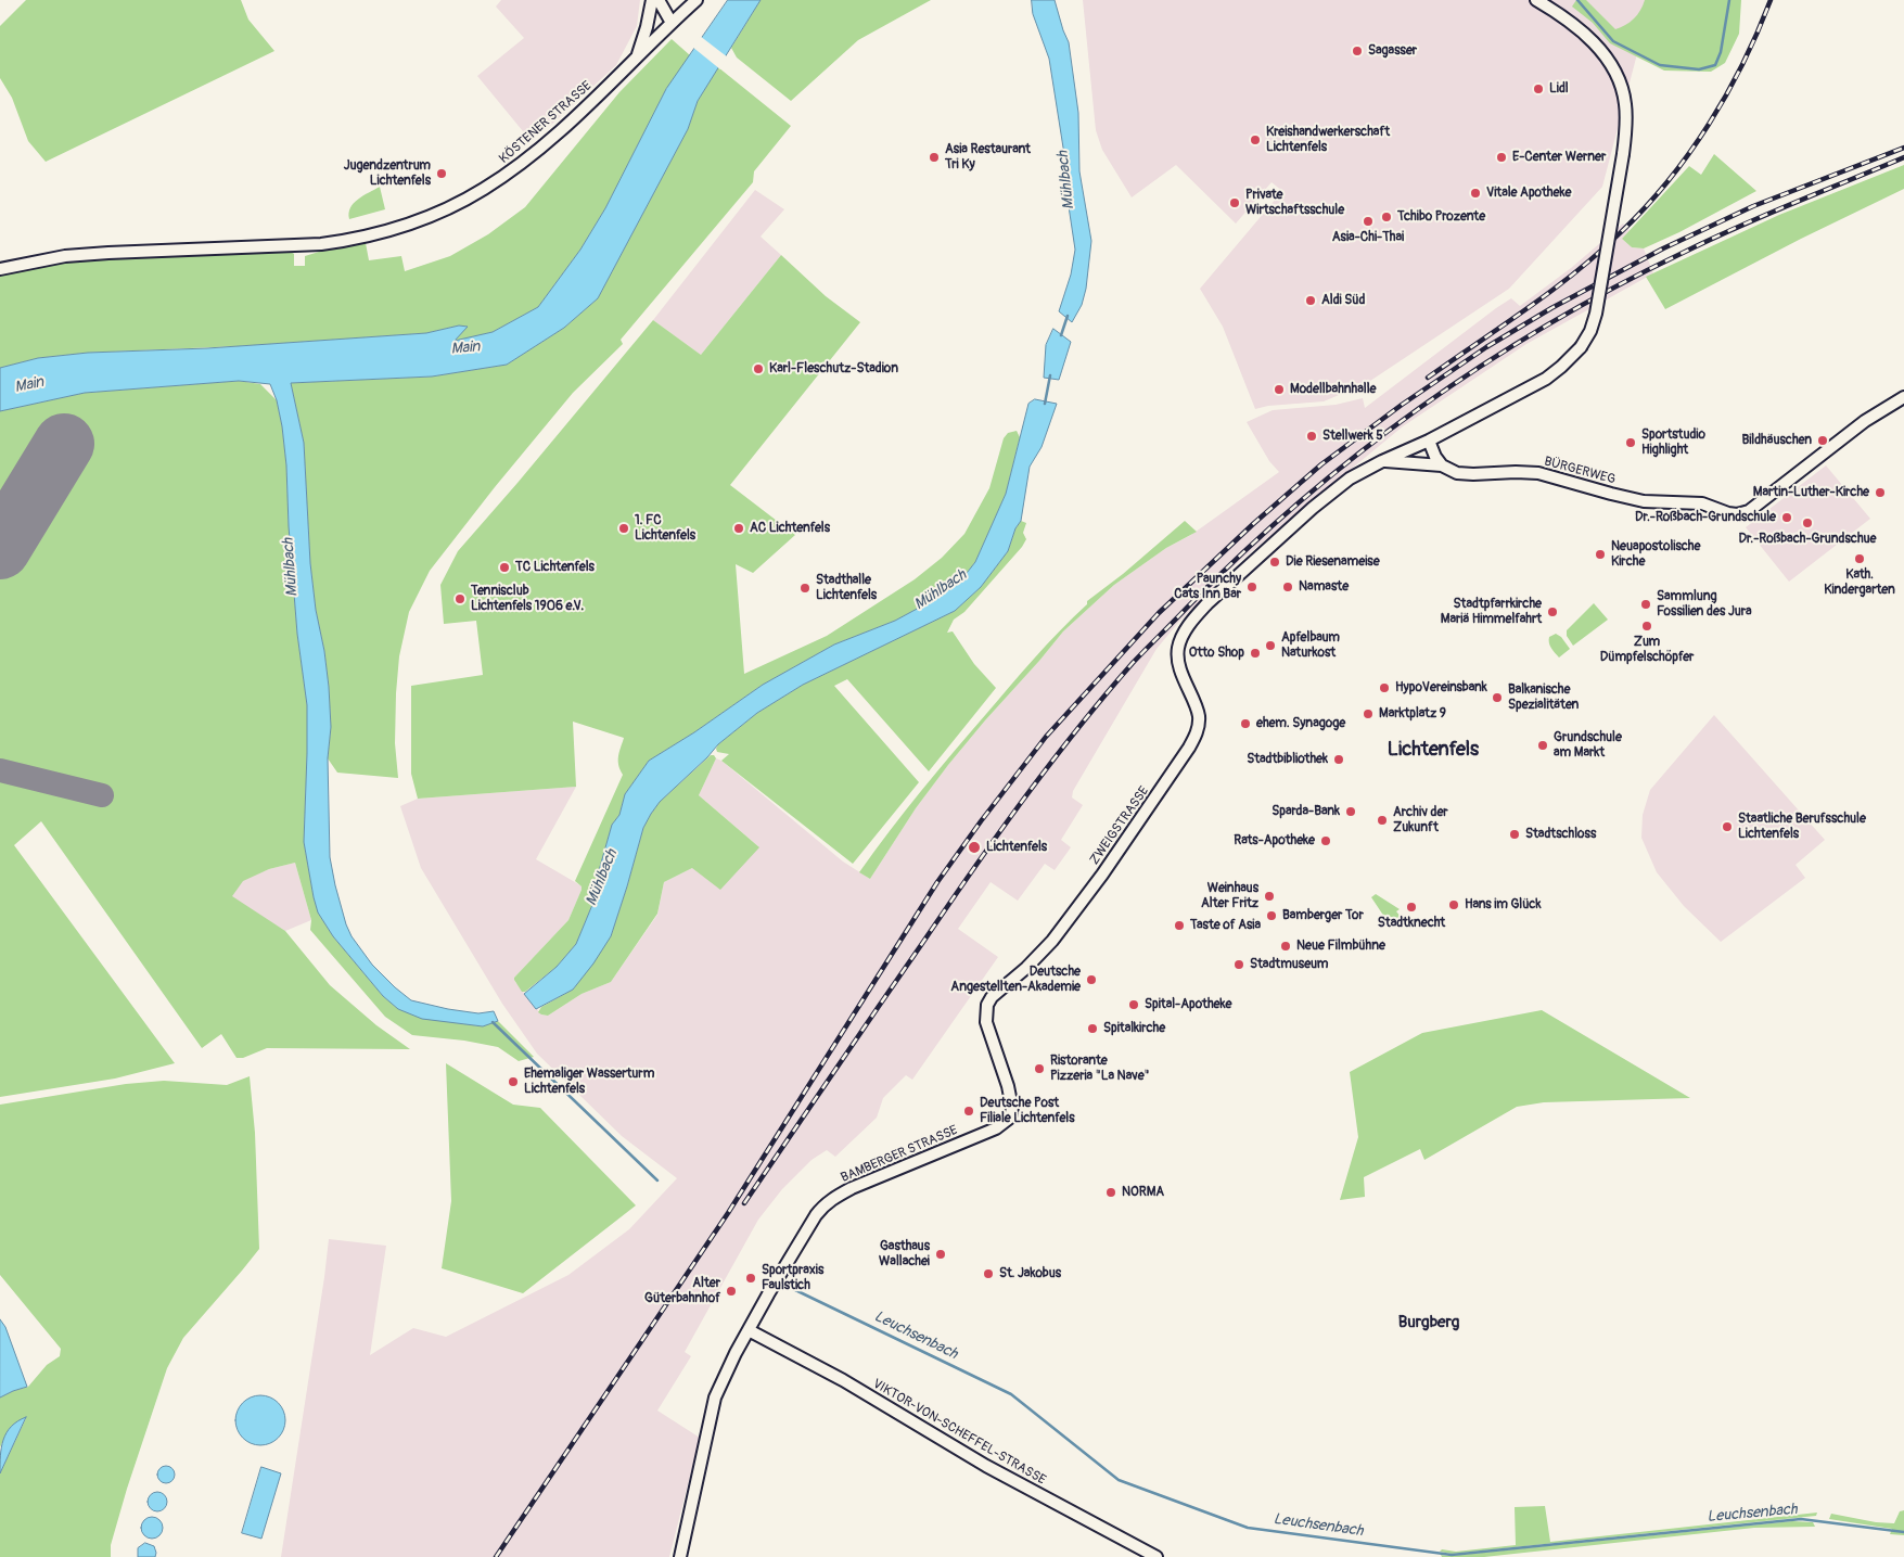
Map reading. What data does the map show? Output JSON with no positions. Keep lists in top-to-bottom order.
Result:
{
  "streets": {
    "street": [
      "KÖSTENER STRASSE",
      "BÜRGERWEG",
      "ZWEIGSTRASSE",
      "BAMBERGER STRASSE",
      "VIKTOR-VON-SCHEFFEL-STRASSE"
    ]
  },
  "crossings": [
    ["BÜRGERWEG", "ZWEIGSTRASSE"],
    ["ZWEIGSTRASSE", "BAMBERGER STRASSE"],
    ["BAMBERGER STRASSE", "VIKTOR-VON-SCHEFFEL-STRASSE"]
  ],
  "districts": ["Lichtenfels", "Burgberg"],
  "water": ["Mühlbach", "Main", "Leuchsenbach"],
  "places": [
    "Sagasser",
    "Lidl",
    "Kreishandwerkerschaft Lichtenfels",
    "Asia Restaurant Tri Ky",
    "E-Center Werner",
    "Jugendzentrum Lichtenfels",
    "Vitale Apotheke",
    "Private Wirtschaftsschule",
    "Tchibo Prozente",
    "Asia-Chi-Thai",
    "Aldi Süd",
    "Karl-Fleschutz-Stadion",
    "Modellbahnhalle",
    "Stellwerk 5",
    "Bildhäuschen",
    "Sportstudio Highlight",
    "Martin-Luther-Kirche",
    "Dr.-Roßbach-Grundschule",
    "Dr.-Roßbach-Grundschue",
    "1. FC Lichtenfels",
    "AC Lichtenfels",
    "Neuapostolische Kirche",
    "Kath. Kindergarten",
    "Die Riesenameise",
    "TC Lichtenfels",
    "Paunchy Cats Inn Bar",
    "Namaste",
    "Stadthalle Lichtenfels",
    "Tennisclub Lichtenfels 1906 e.V.",
    "Sammlung Fossilien des Jura",
    "Stadtpfarrkirche Mariä Himmelfahrt",
    "Zum Dümpfelschöpfer",
    "Apfelbaum Naturkost",
    "Otto Shop",
    "HypoVereinsbank",
    "Balkanische Spezialitäten",
    "Marktplatz 9",
    "ehem. Synagoge",
    "Grundschule am Markt",
    "Stadtbibliothek",
    "Sparda-Bank",
    "Archiv der Zukunft",
    "Staatliche Berufsschule Lichtenfels",
    "Stadtschloss",
    "Rats-Apotheke",
    "Lichtenfels",
    "Weinhaus Alter Fritz",
    "Hans im Glück",
    "Stadtknecht",
    "Bamberger Tor",
    "Taste of Asia",
    "Neue Filmbühne",
    "Stadtmuseum",
    "Deutsche Angestellten-Akademie",
    "Spital-Apotheke",
    "Spitalkirche",
    "Ristorante Pizzeria \"La Nave\"",
    "Ehemaliger Wasserturm Lichtenfels",
    "Deutsche Post Filiale Lichtenfels",
    "NORMA",
    "Gasthaus Wallachei",
    "St. Jakobus",
    "Sportpraxis Faulstich",
    "Alter Güterbahnhof"
  ]
}
